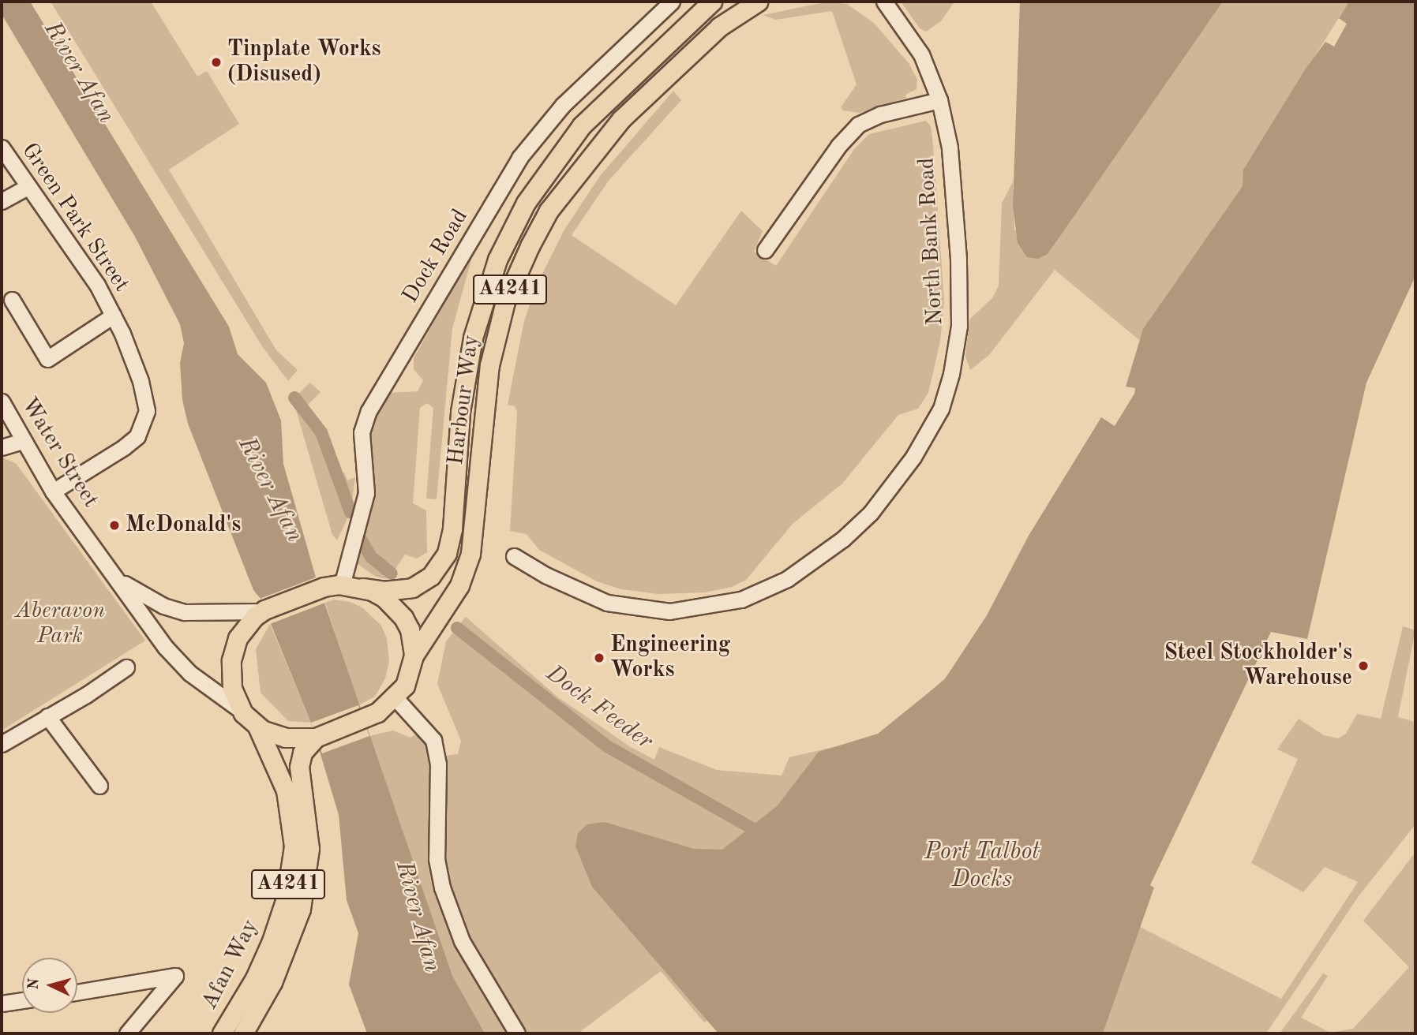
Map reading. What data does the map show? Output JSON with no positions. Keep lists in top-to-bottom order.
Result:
{
  "streets": {
    "main road": ["A4241", "Harbour Way", "Afan Way"],
    "street": [
      "Green Park Street",
      "North Bank Road",
      "Dock Road",
      "Water Street"
    ]
  },
  "crossings": [
    ["Green Park Street", "Water Street"],
    ["Dock Road", "A4241"],
    ["Dock Road", "Harbour Way"],
    ["Dock Road", "Water Street"],
    ["Dock Road", "Afan Way"],
    ["A4241", "Harbour Way"],
    ["A4241", "Water Street"],
    ["A4241", "Afan Way"],
    ["Harbour Way", "Water Street"],
    ["Harbour Way", "Afan Way"],
    ["Water Street", "Afan Way"]
  ],
  "water": ["River Afan", "Dock Feeder", "Port Talbot Docks"],
  "parks": ["Aberavon Park"],
  "places": [
    "Tinplate Works (Disused)",
    "McDonald's",
    "Engineering Works",
    "Steel Stockholder's Warehouse"
  ],
  "north": "left"
}
